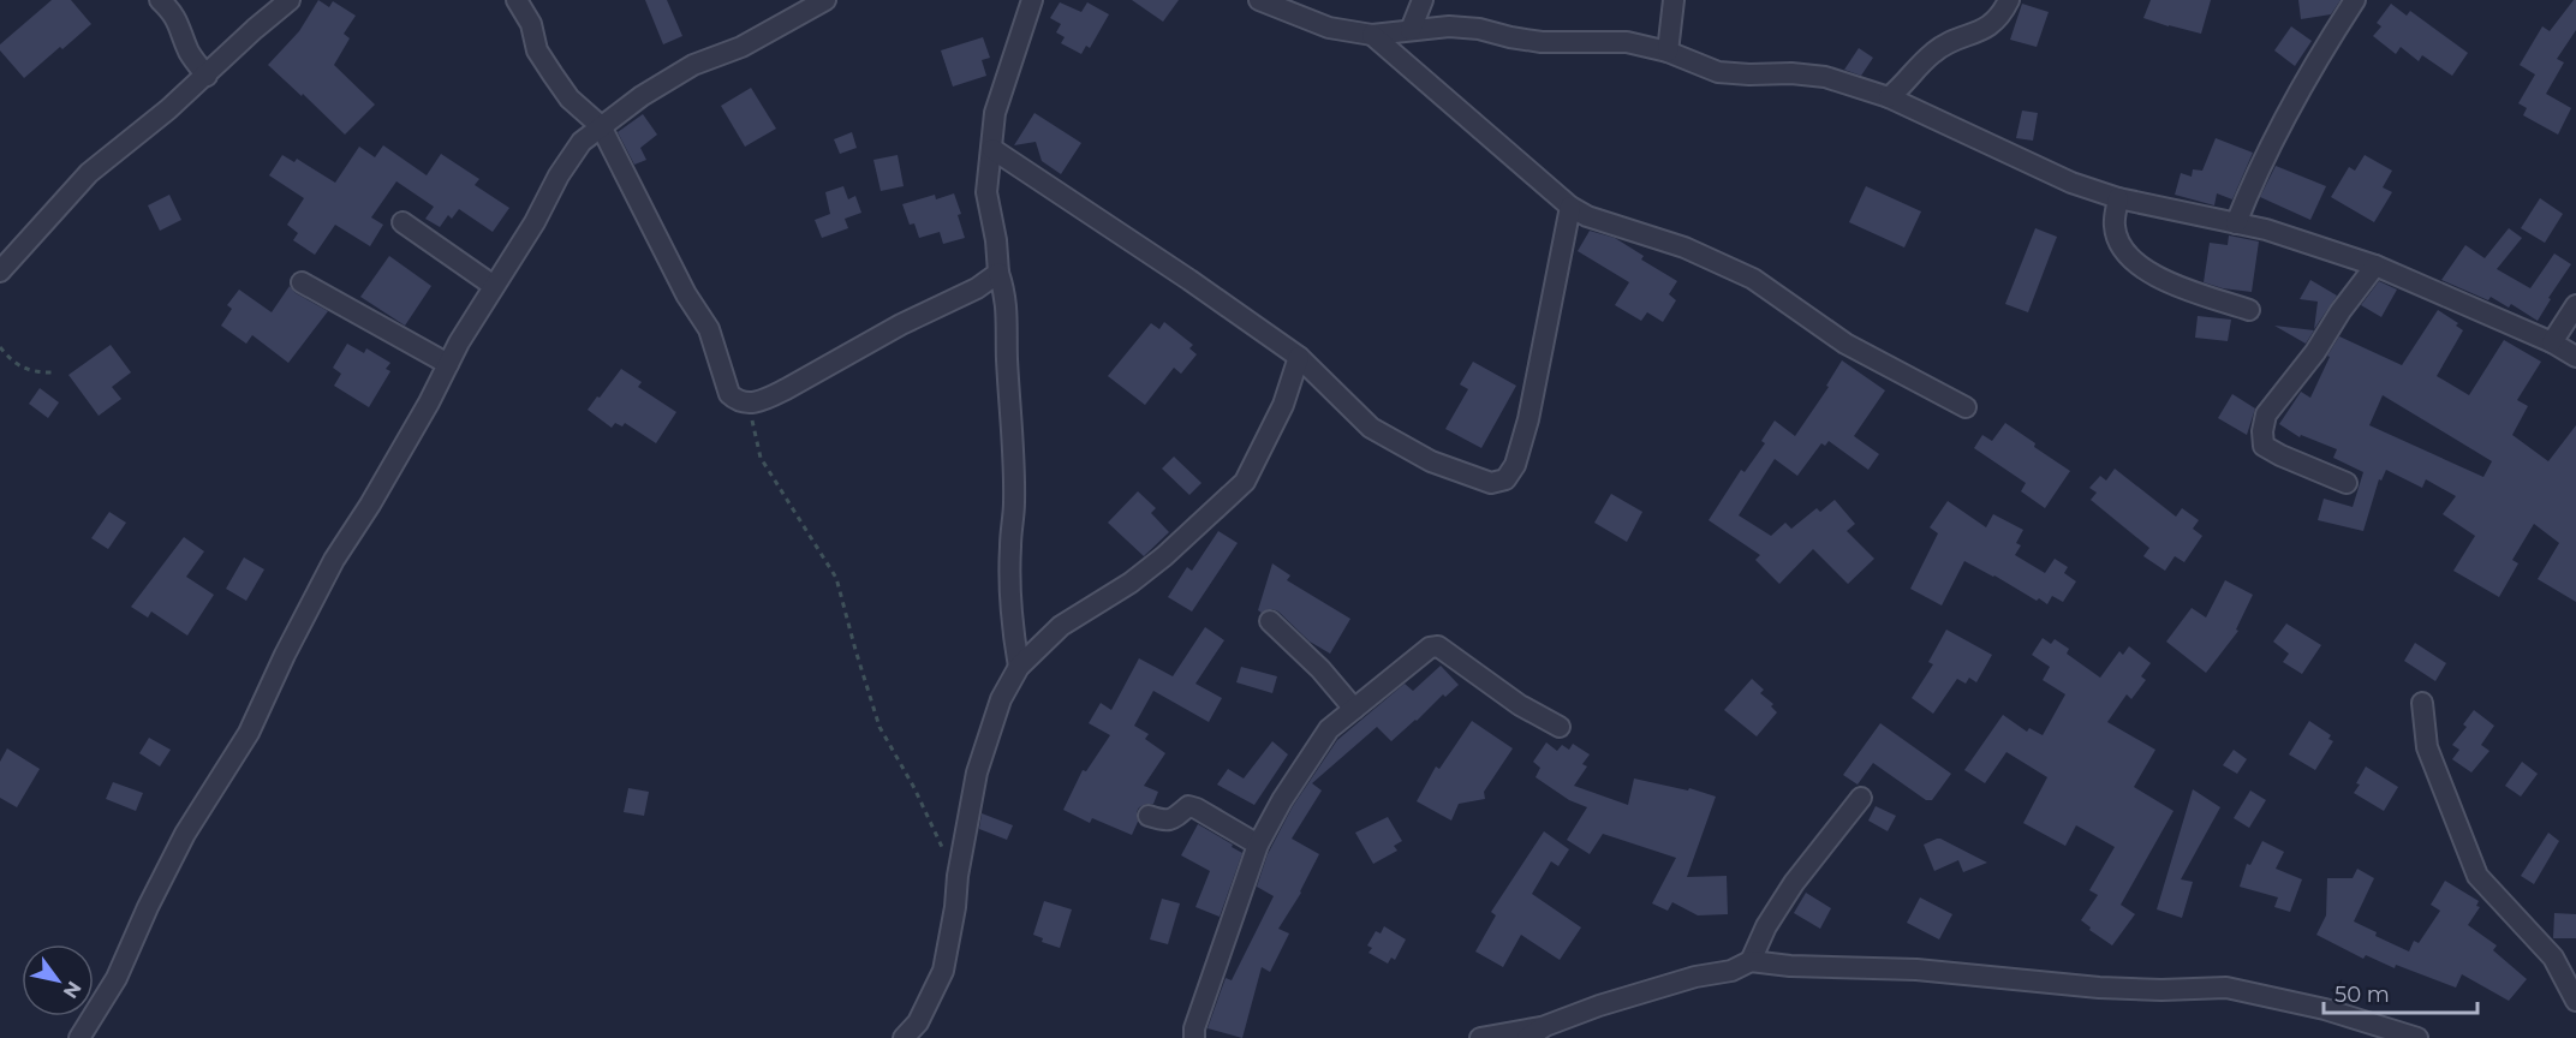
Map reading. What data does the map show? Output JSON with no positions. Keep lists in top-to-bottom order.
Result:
{
  "scale_bar": "50 m",
  "north": "bottom right"
}
